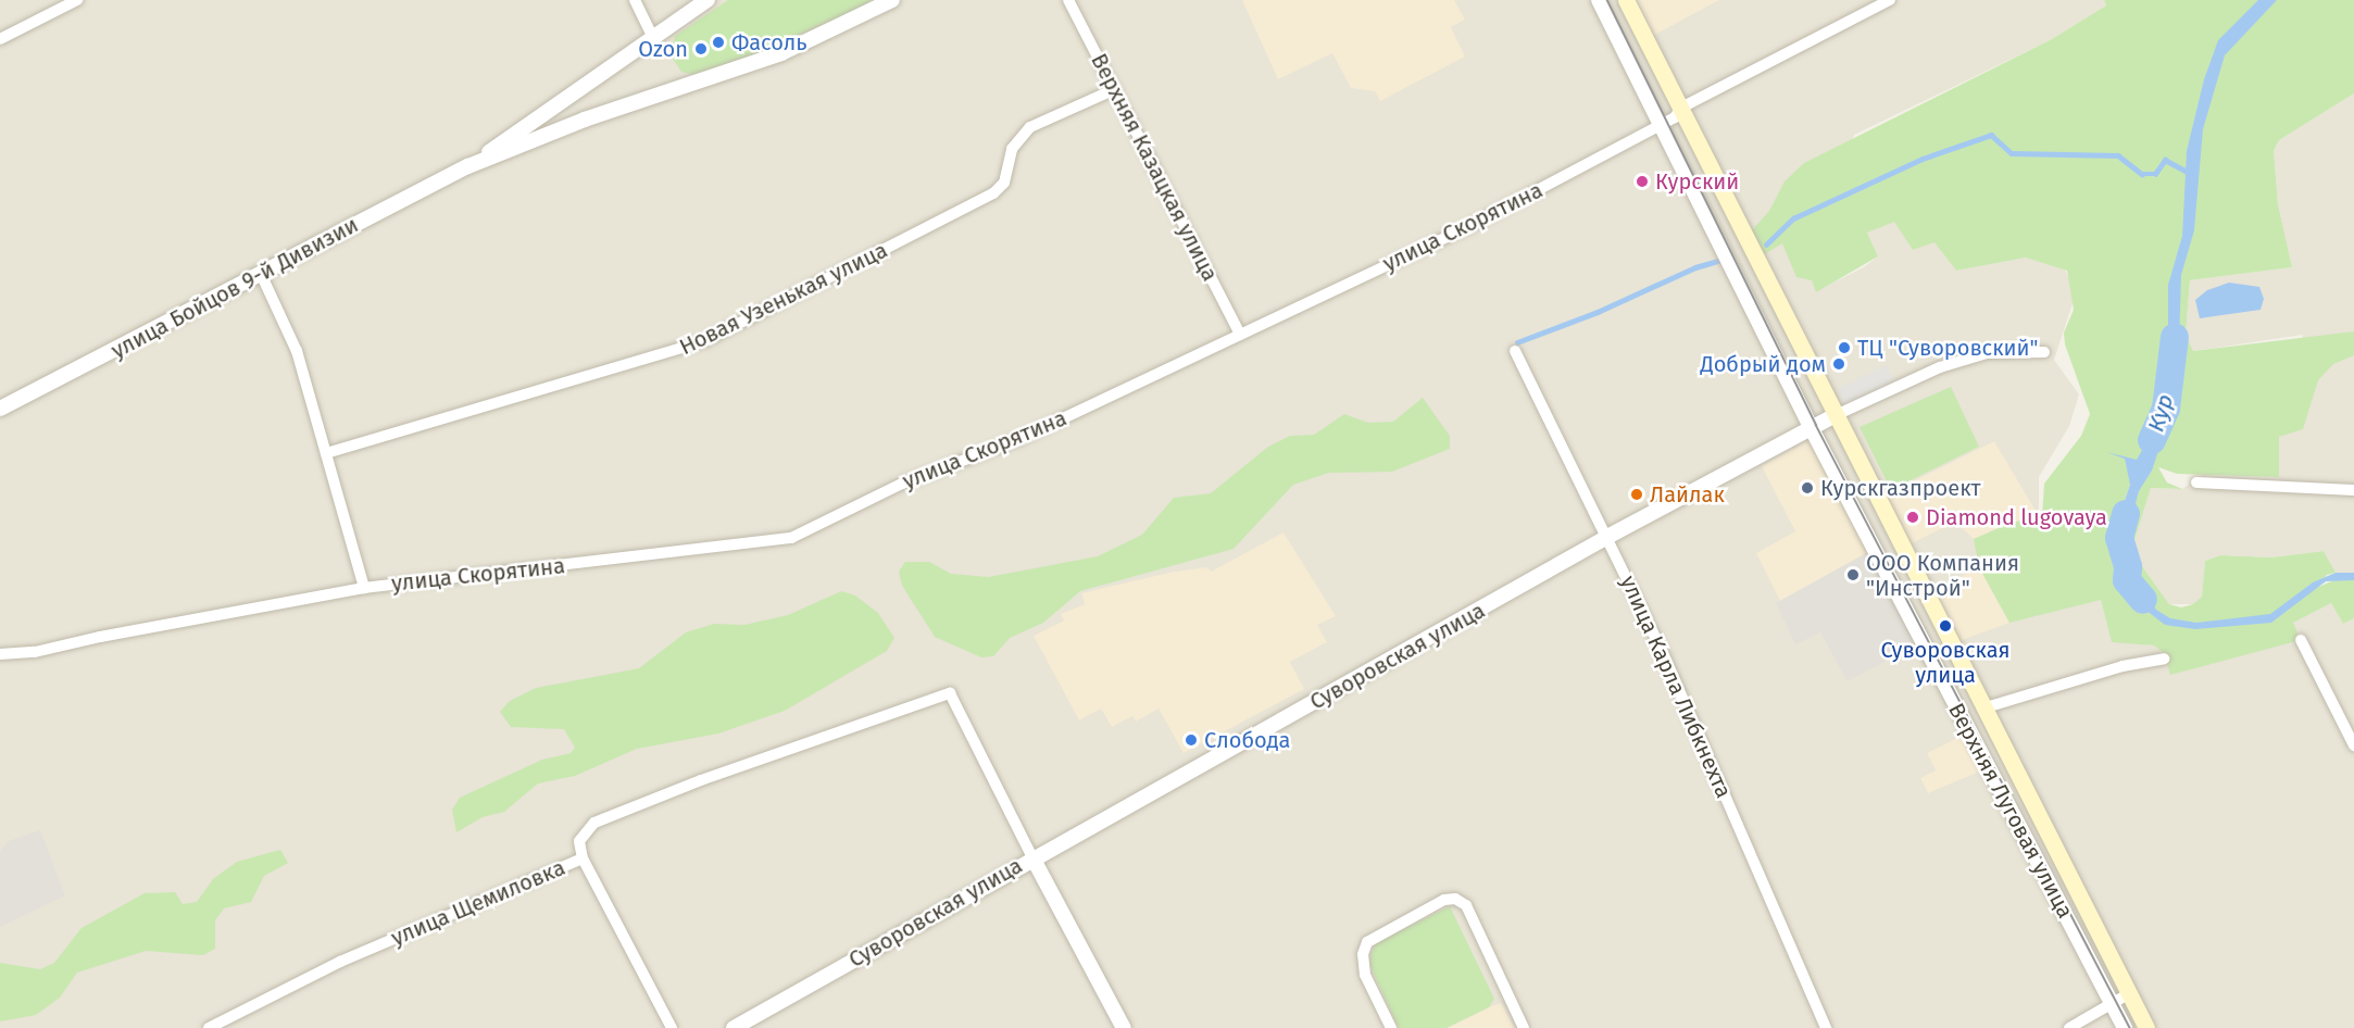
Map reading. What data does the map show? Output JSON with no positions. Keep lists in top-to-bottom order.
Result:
{
  "streets": {
    "main road": ["Верхняя Луговая улица"],
    "street": [
      "Верхняя Казацкая улица",
      "улица Скорятина",
      "улица Бойцов 9-й Дивизии",
      "Новая Узенькая улица",
      "Суворовская улица",
      "улица Карла Либкнехта",
      "улица Щемиловка"
    ]
  },
  "crossings": [
    ["Верхняя Казацкая улица", "улица Скорятина"],
    ["Верхняя Казацкая улица", "Новая Узенькая улица"],
    ["улица Скорятина", "Верхняя Луговая улица"],
    ["Суворовская улица", "улица Карла Либкнехта"],
    ["Суворовская улица", "Верхняя Луговая улица"],
    ["Суворовская улица", "улица Щемиловка"]
  ],
  "water": ["Кур"],
  "places": [
    "Фасоль",
    "Ozon",
    "Курский",
    "ТЦ \"Суворовский\"",
    "Добрый дом",
    "Курскгазпроект",
    "Лайлак",
    "Diamond lugovaya",
    "ООО Компания \"Инстрой\"",
    "Суворовская улица",
    "Слобода"
  ]
}
